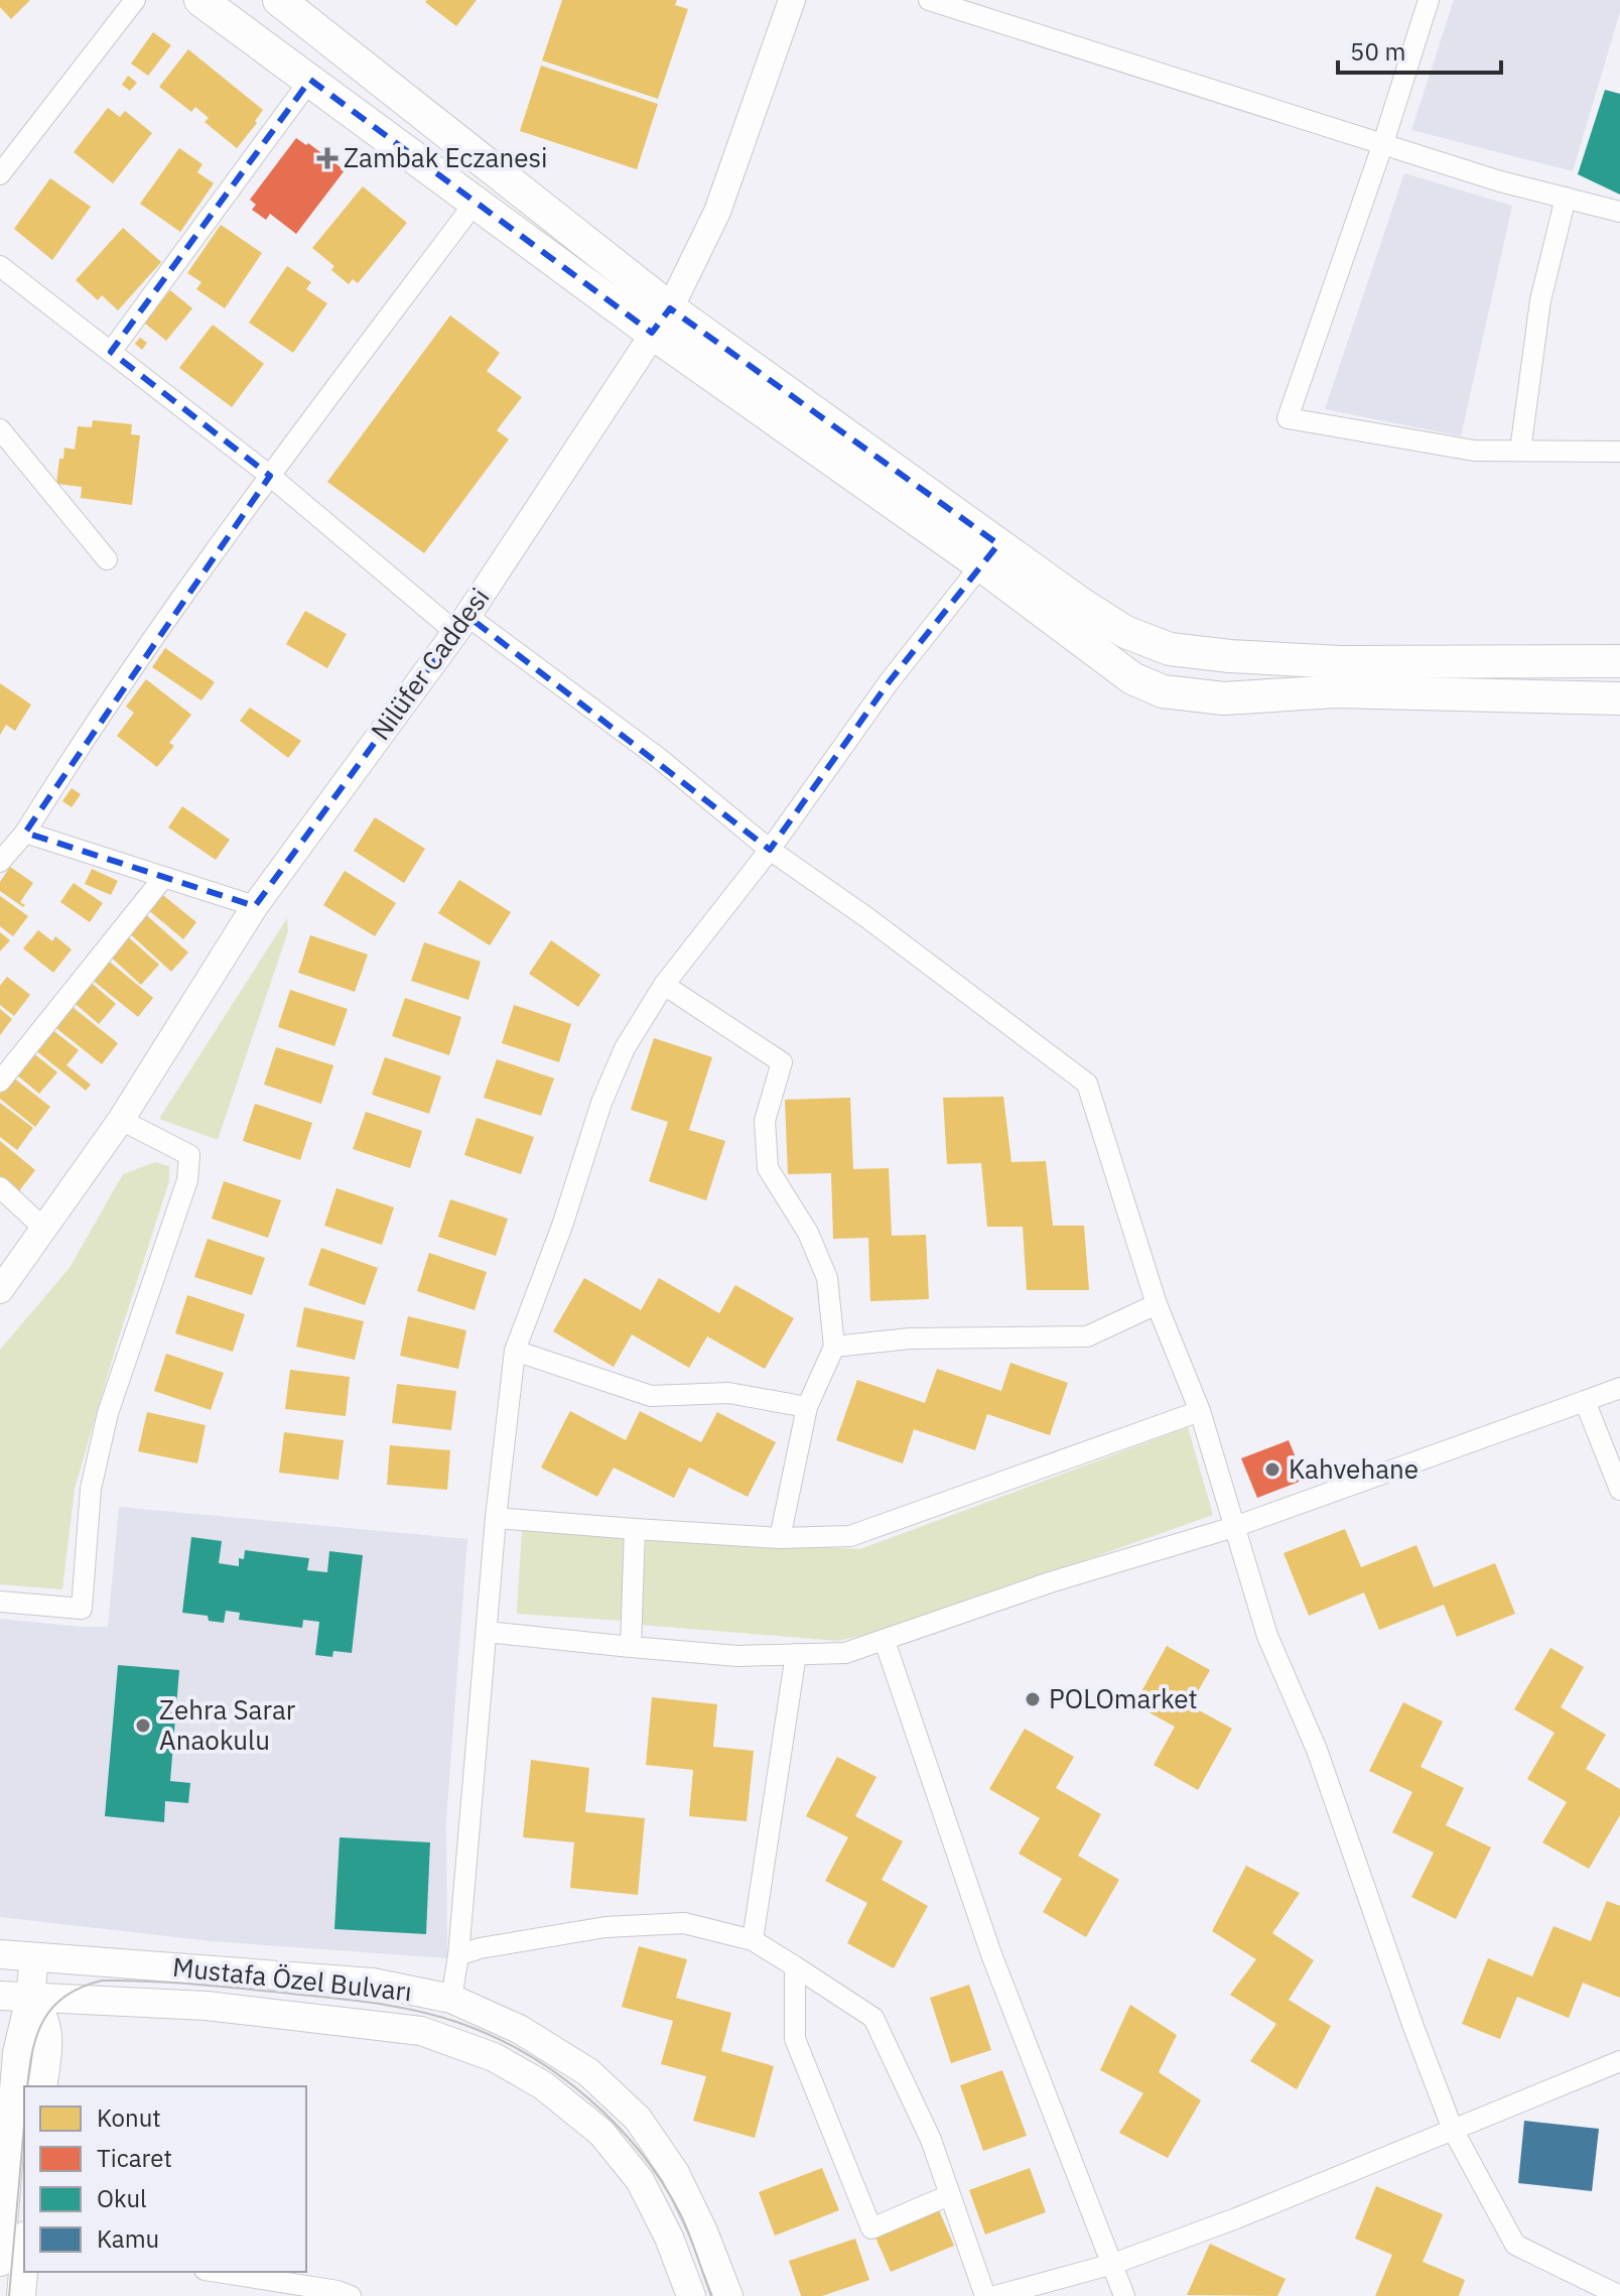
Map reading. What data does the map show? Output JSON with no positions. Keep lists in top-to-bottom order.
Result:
{
  "streets": {
    "main road": ["Mustafa Özel Bulvarı"],
    "street": ["Nilüfer Caddesi"]
  },
  "places": {
    "health": ["Zambak Eczanesi"],
    "other": ["Kahvehane", "POLOmarket", "Zehra Sarar Anaokulu"]
  },
  "legend": [
    "Konut",
    "Ticaret",
    "Okul",
    "Kamu"
  ],
  "scale_bar": "50 m"
}
